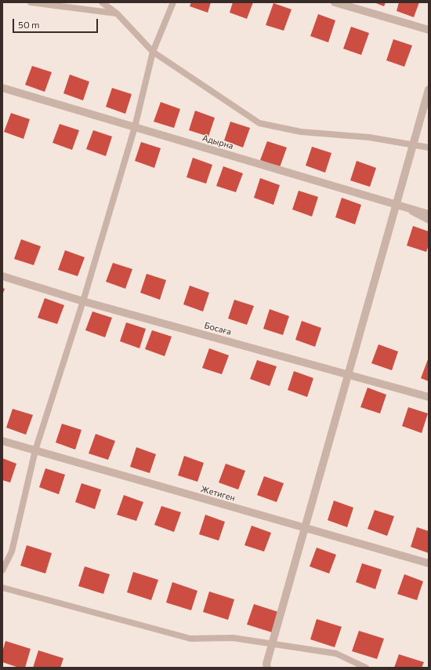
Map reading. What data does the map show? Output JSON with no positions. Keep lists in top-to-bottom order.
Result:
{
  "streets": {
    "street": ["Адырна", "Босаға", "Жетиген"]
  },
  "scale_bar": "50 m"
}
